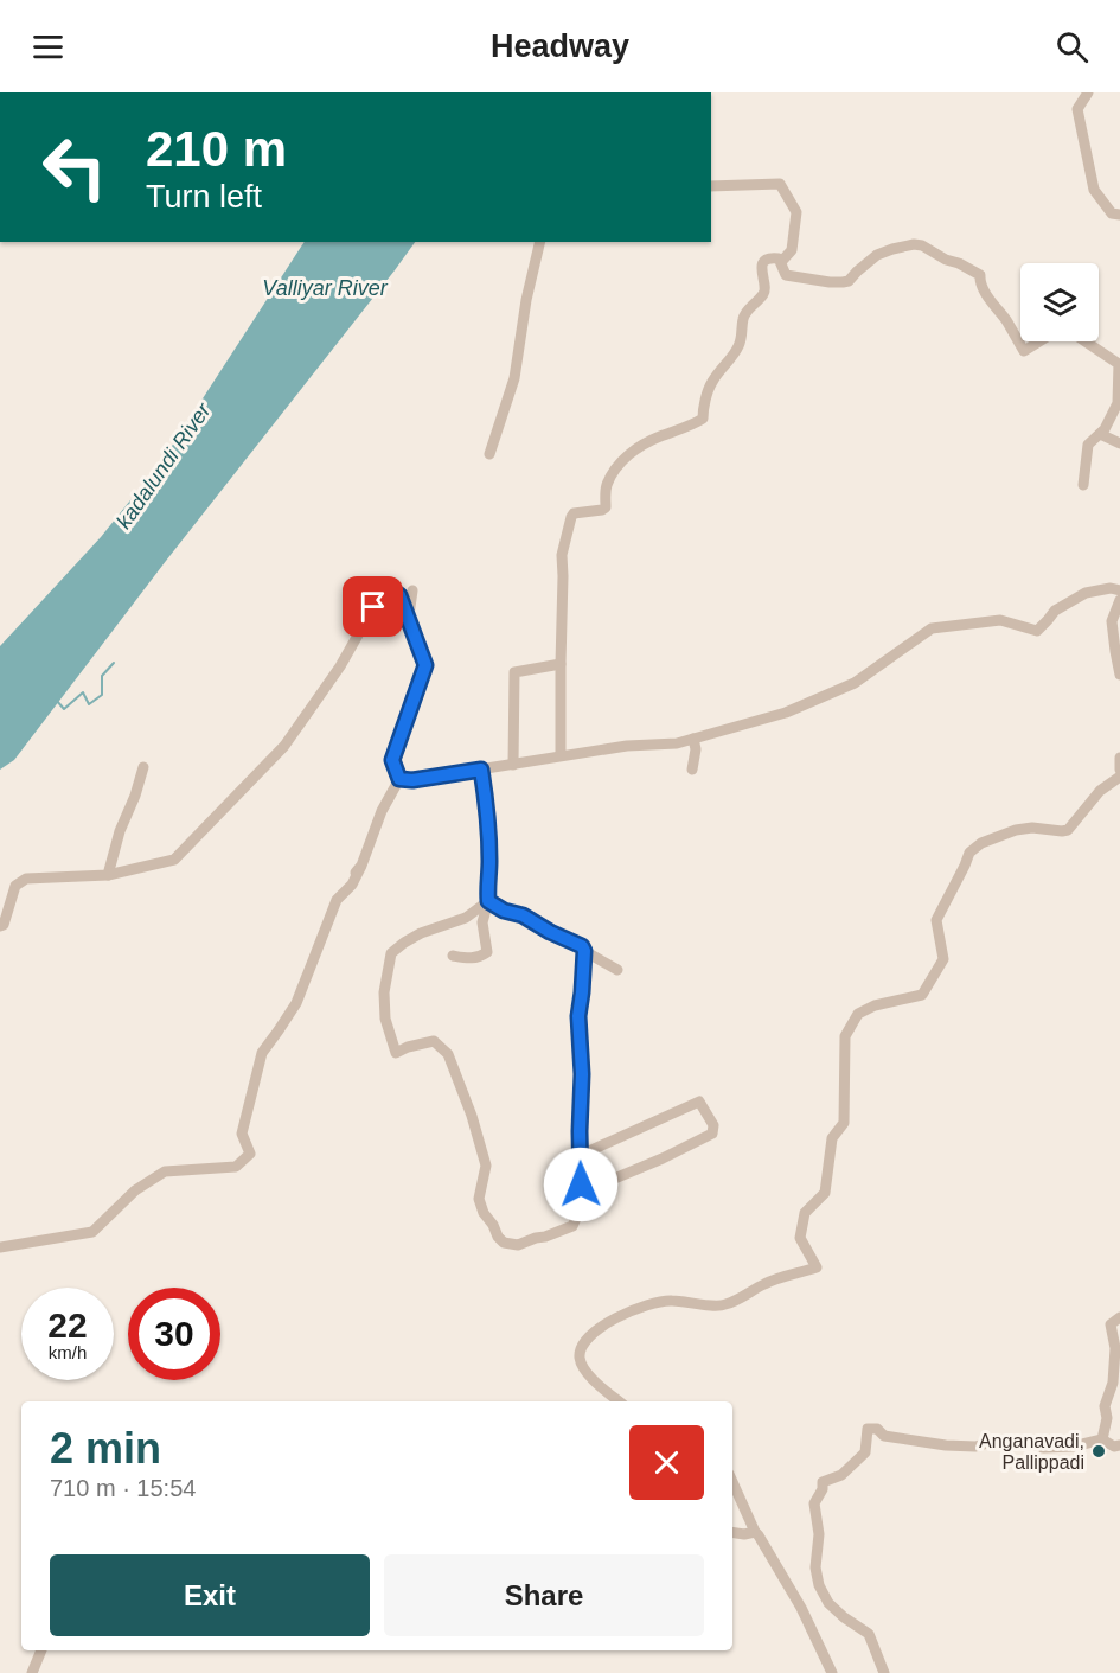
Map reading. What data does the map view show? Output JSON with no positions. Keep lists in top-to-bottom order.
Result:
{
  "water": ["Valliyar River", "kadalundi River"],
  "places": ["Anganavadi, Pallippadi"],
  "page": {
    "header": "Headway",
    "turn": ["210 m", "Turn left"],
    "speed": "22 km/h",
    "limit": "30",
    "heading": ["2 min", "710 m · 15:54"],
    "buttons": ["Exit", "Share"]
  }
}
